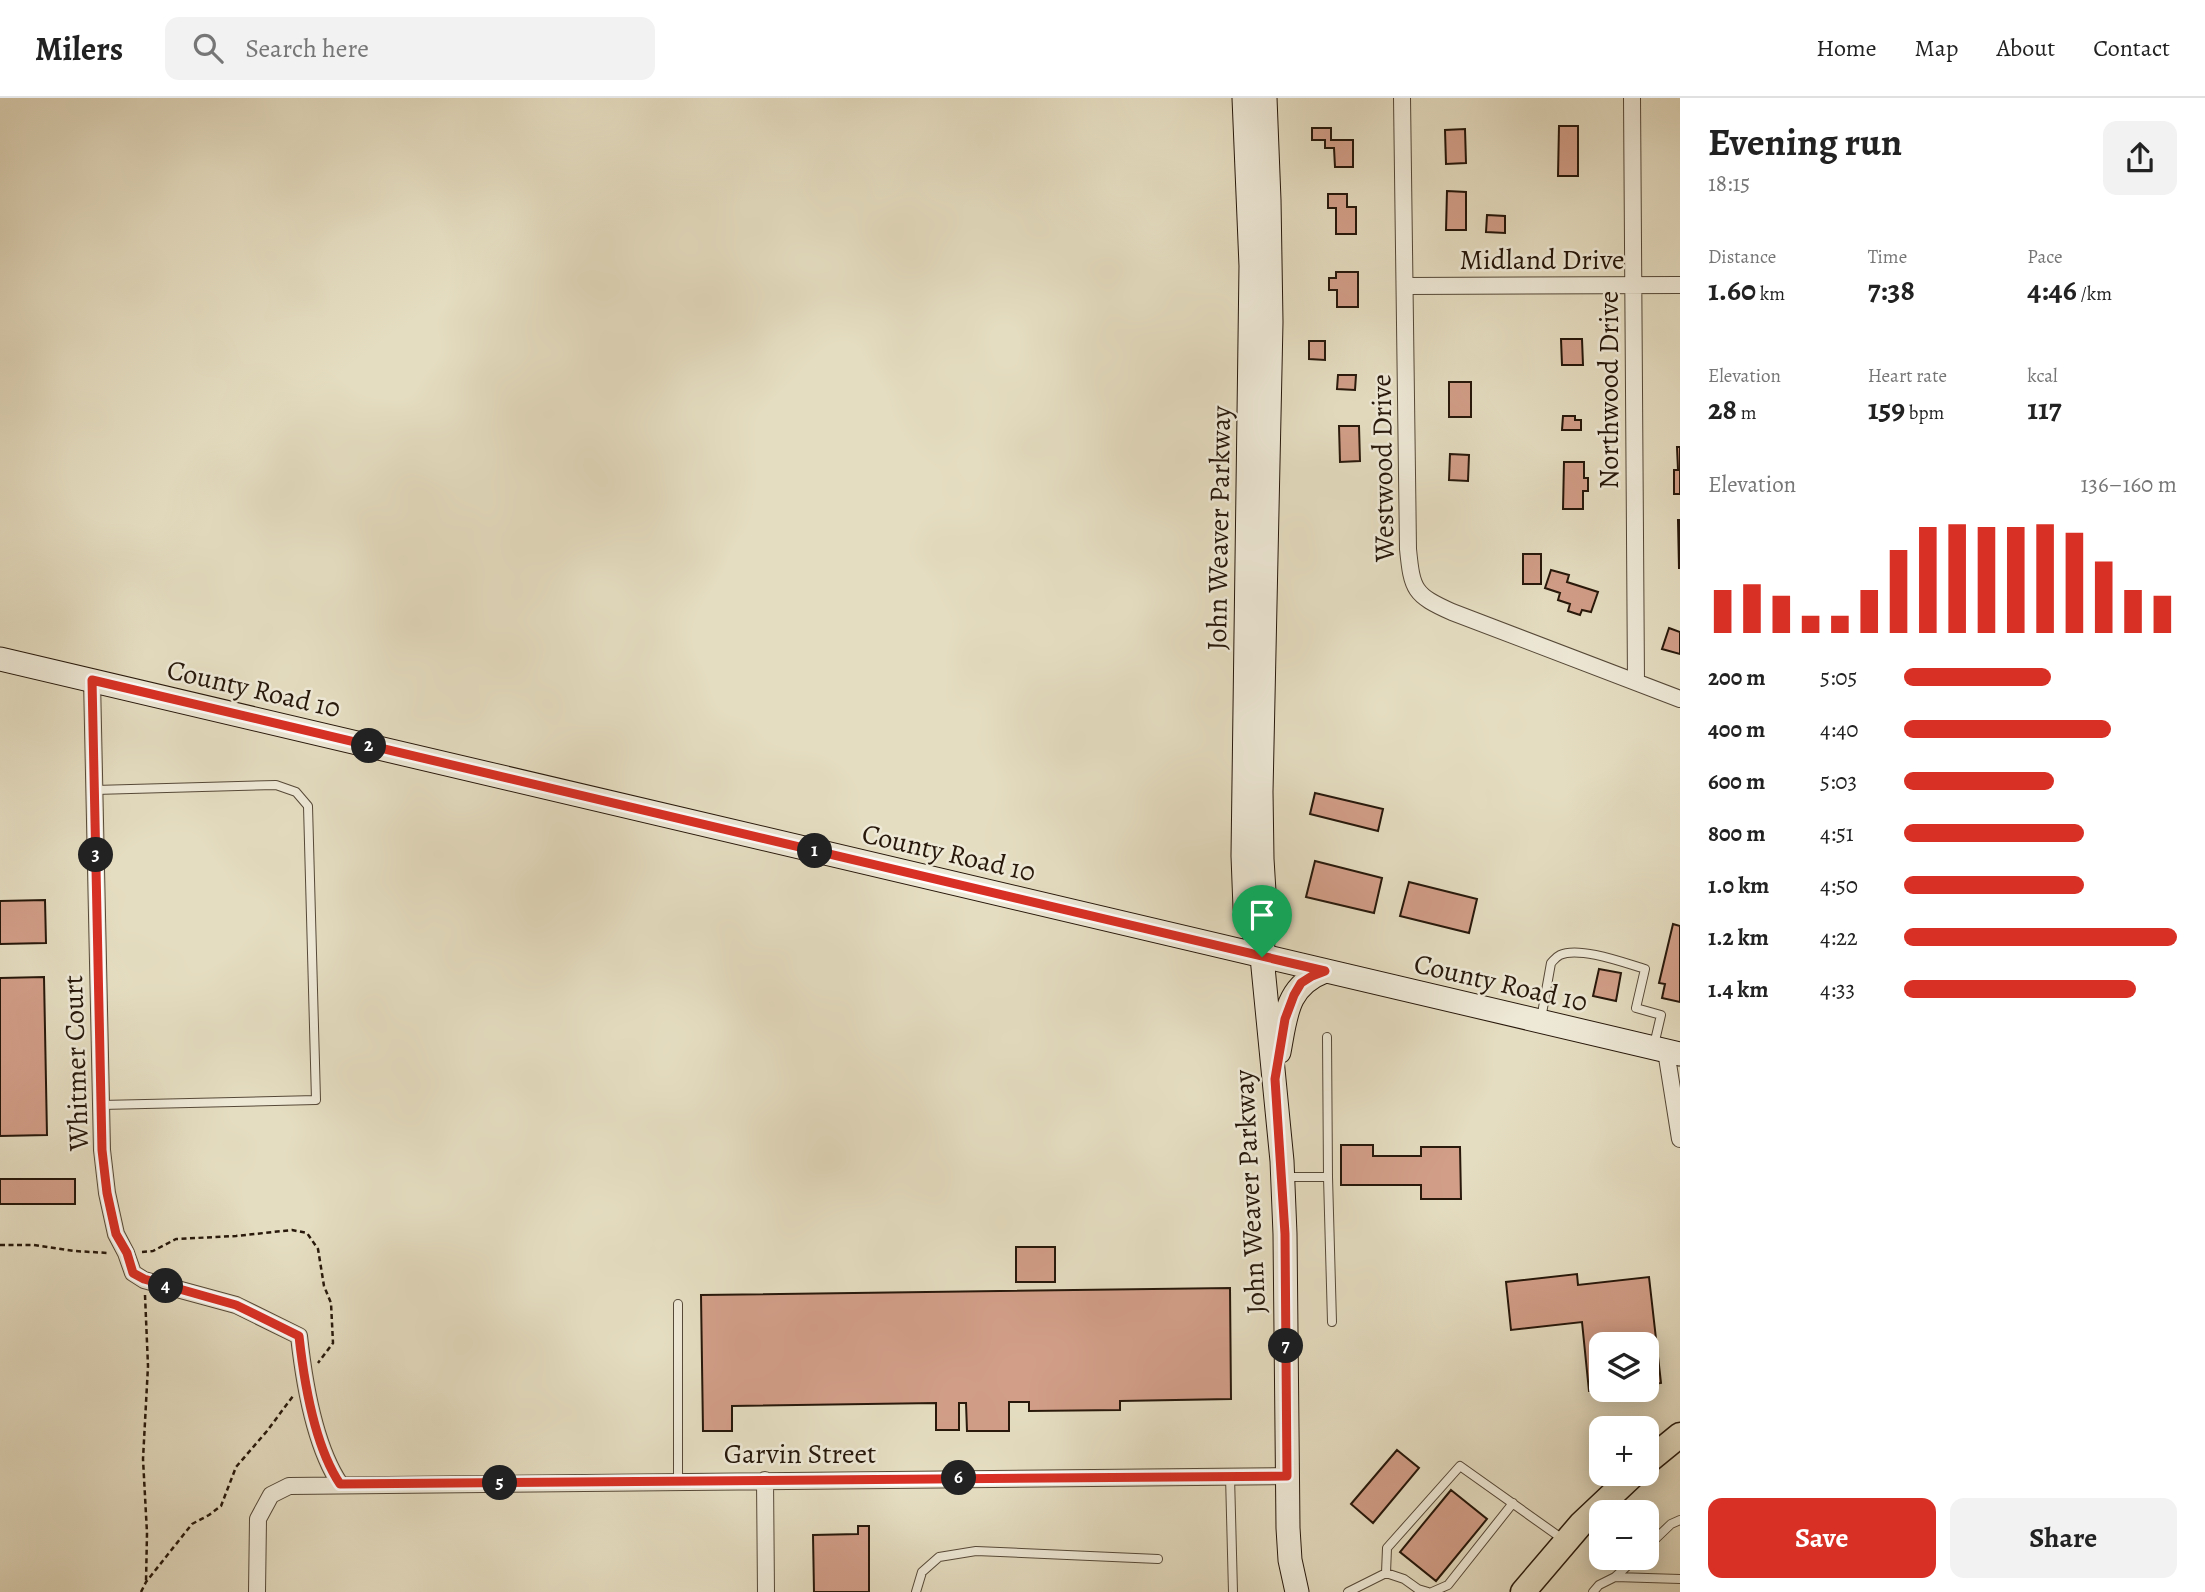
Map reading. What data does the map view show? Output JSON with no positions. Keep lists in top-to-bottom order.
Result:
{
  "streets": {
    "main road": ["John Weaver Parkway", "County Road 10"],
    "street": [
      "Midland Drive",
      "Northwood Drive",
      "Westwood Drive",
      "Whitmer Court",
      "Garvin Street"
    ]
  },
  "crossings": [
    ["Midland Drive", "Northwood Drive"],
    ["Midland Drive", "Westwood Drive"],
    ["Northwood Drive", "Westwood Drive"],
    ["John Weaver Parkway", "County Road 10"],
    ["John Weaver Parkway", "Garvin Street"],
    ["County Road 10", "Whitmer Court"]
  ],
  "page": {
    "header": "Milers",
    "search": "Search here",
    "nav": [
      "Home",
      "Map",
      "About",
      "Contact"
    ],
    "heading": ["Evening run", "18:15"],
    "stats": [
      ["Distance", "1.60 km"],
      ["Time", "7:38"],
      ["Pace", "4:46 /km"],
      ["Elevation", "28 m"],
      ["Heart rate", "159 bpm"],
      ["kcal", "117"]
    ],
    "chart": ["Elevation", "136–160 m"],
    "list": [
      {
        "name": "200 m",
        "note": "5:05"
      },
      {
        "name": "400 m",
        "note": "4:40"
      },
      {
        "name": "600 m",
        "note": "5:03"
      },
      {
        "name": "800 m",
        "note": "4:51"
      },
      {
        "name": "1.0 km",
        "note": "4:50"
      },
      {
        "name": "1.2 km",
        "note": "4:22"
      },
      {
        "name": "1.4 km",
        "note": "4:33"
      }
    ],
    "pins": [
      "2",
      "1",
      "3",
      "4",
      "7",
      "6",
      "5"
    ],
    "map_buttons": ["+", "−"],
    "buttons": ["Save", "Share"]
  }
}
